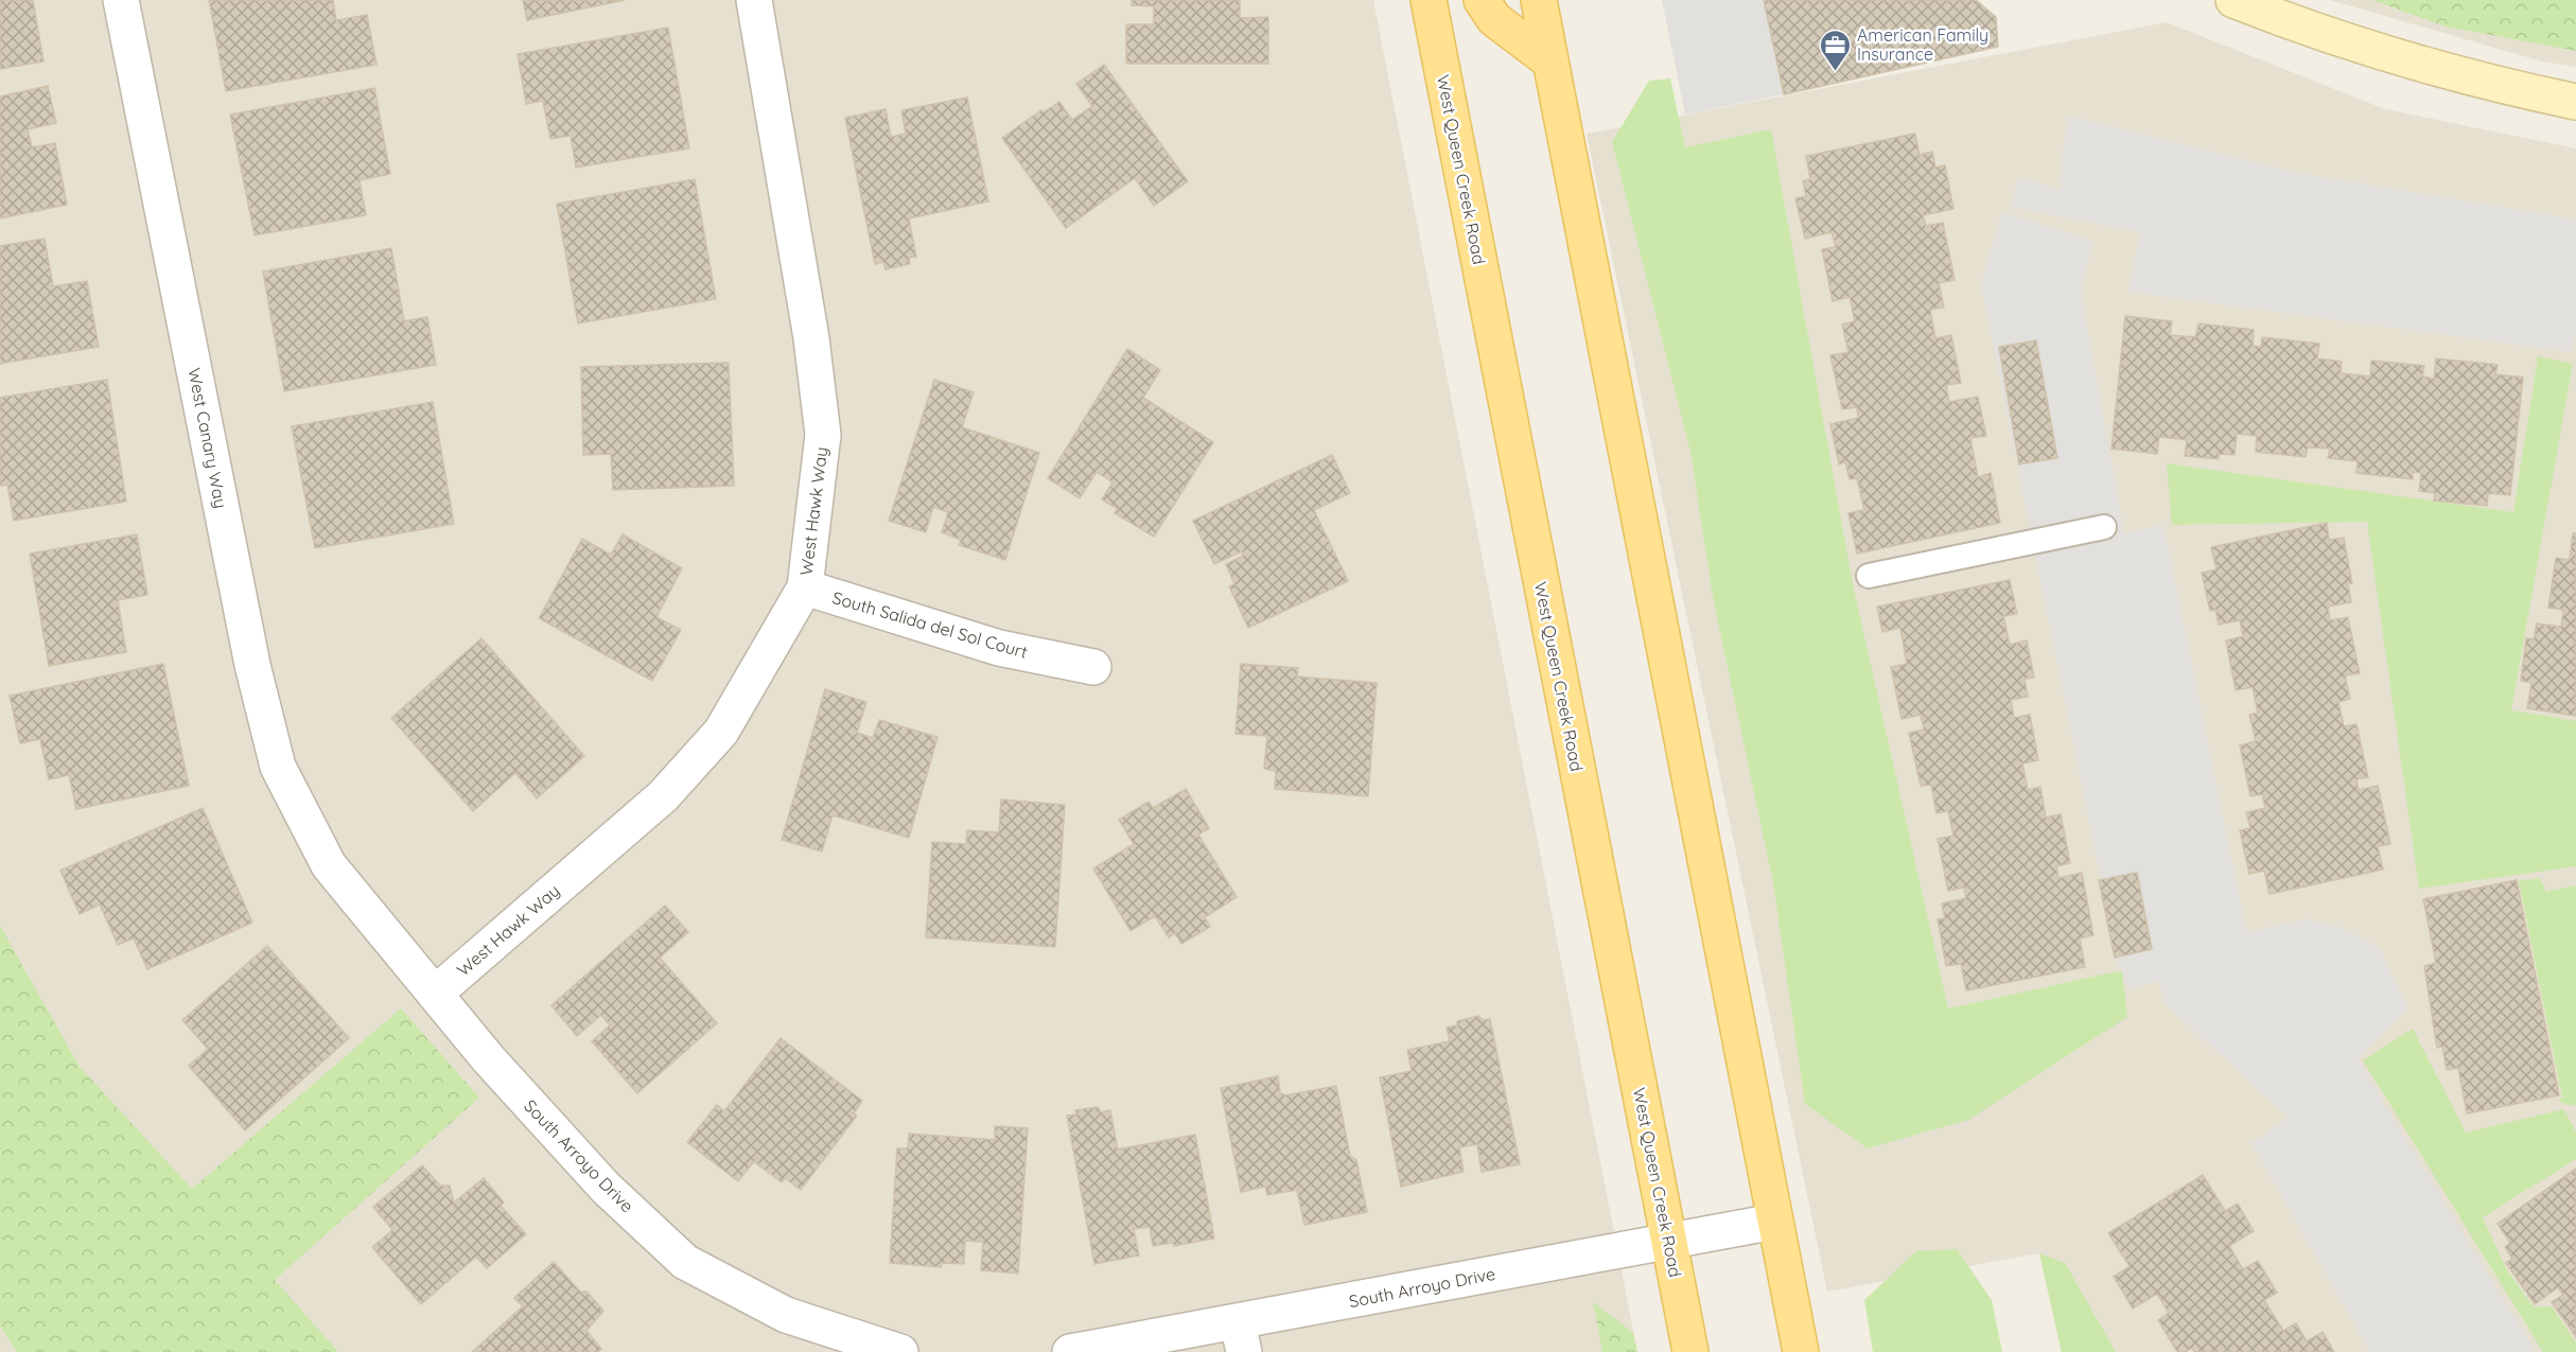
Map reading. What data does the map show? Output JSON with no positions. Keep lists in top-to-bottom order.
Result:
{
  "streets": {
    "main road": ["West Queen Creek Road"],
    "street": [
      "West Canary Way",
      "West Hawk Way",
      "South Salida del Sol Court",
      "South Arroyo Drive"
    ]
  },
  "crossings": [
    ["West Queen Creek Road", "South Arroyo Drive"],
    ["West Canary Way", "South Arroyo Drive"],
    ["West Hawk Way", "South Salida del Sol Court"],
    ["West Hawk Way", "South Arroyo Drive"]
  ],
  "places": {
    "office": ["American Family Insurance"]
  }
}
